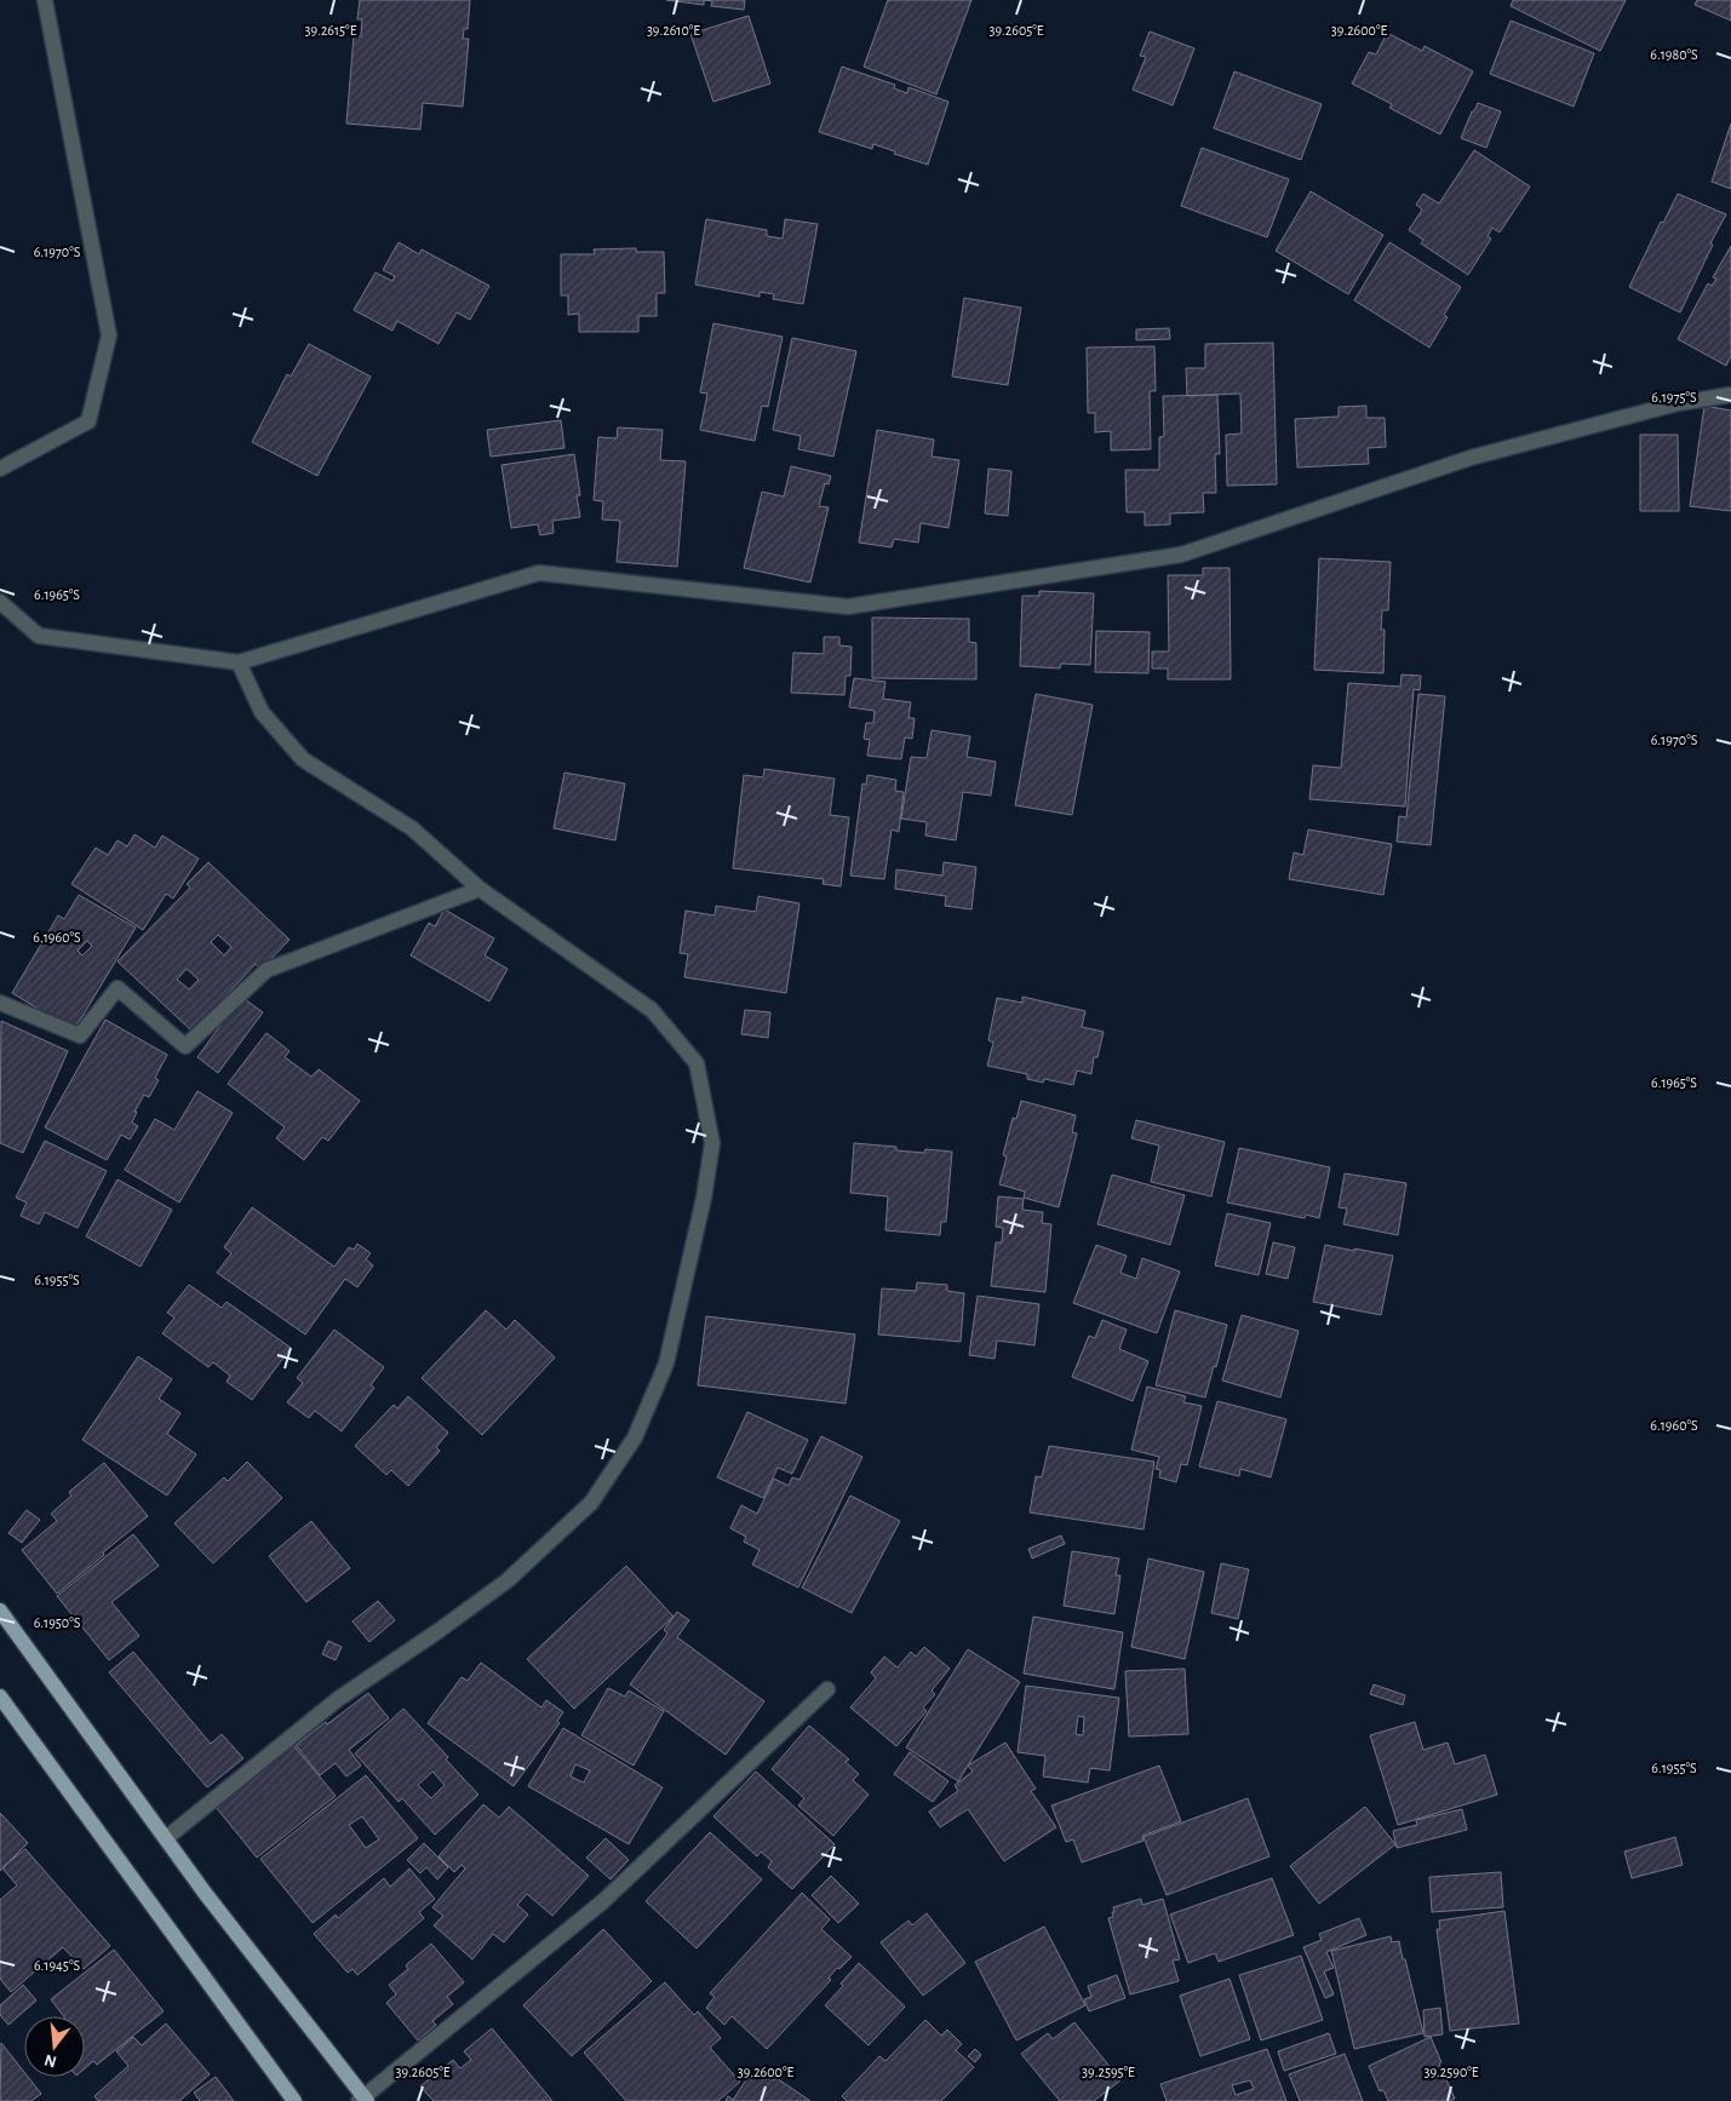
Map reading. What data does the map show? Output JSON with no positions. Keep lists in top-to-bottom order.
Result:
{
  "north": "bottom",
  "coordinates": [
    "39.2615°E",
    "39.2610°E",
    "39.2605°E",
    "39.2600°E",
    "6.1980°S",
    "6.1970°S",
    "6.1975°S",
    "6.1965°S",
    "6.1960°S",
    "6.1955°S",
    "6.1950°S",
    "6.1945°S",
    "39.2595°E",
    "39.2590°E"
  ]
}
